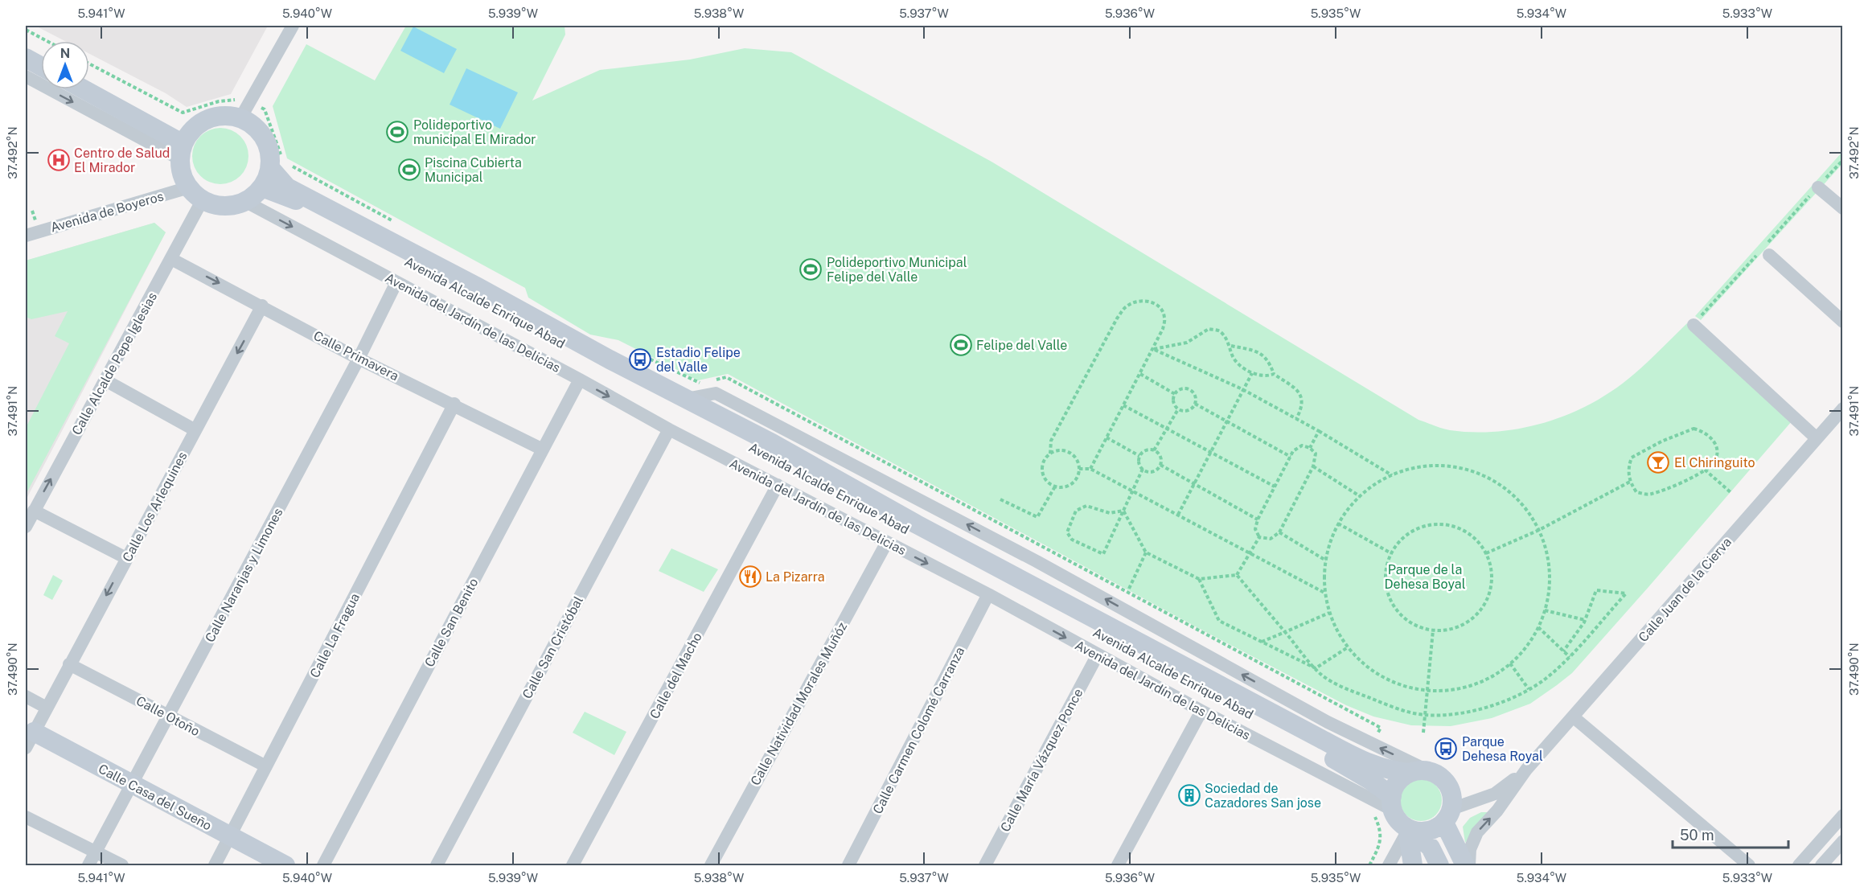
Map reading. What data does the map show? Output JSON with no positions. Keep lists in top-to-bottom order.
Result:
{
  "streets": {
    "main road": ["Avenida Alcalde Enrique Abad", "Calle Casa del Sueño"],
    "street": [
      "Avenida de Boyeros",
      "Avenida del Jardín de las Delicias",
      "Calle Primavera",
      "Calle Alcalde Pepe Iglesias",
      "Calle Los Arlequines",
      "Calle Naranjas y Limones",
      "Calle Juan de la Cierva",
      "Calle San Benito",
      "Calle La Fragua",
      "Calle San Cristóbal",
      "Calle del Macho",
      "Calle Natividad Morales Muñóz",
      "Calle Otoño",
      "Calle Carmen Colomé Carranza",
      "Calle María Vázquez Ponce"
    ]
  },
  "crossings": [
    ["Avenida de Boyeros", "Avenida Alcalde Enrique Abad"],
    ["Avenida de Boyeros", "Avenida del Jardín de las Delicias"],
    ["Avenida de Boyeros", "Calle Alcalde Pepe Iglesias"],
    ["Avenida Alcalde Enrique Abad", "Avenida del Jardín de las Delicias"],
    ["Avenida Alcalde Enrique Abad", "Calle Alcalde Pepe Iglesias"],
    ["Avenida del Jardín de las Delicias", "Calle Alcalde Pepe Iglesias"],
    ["Avenida del Jardín de las Delicias", "Calle Naranjas y Limones"],
    ["Avenida del Jardín de las Delicias", "Calle San Benito"],
    ["Avenida del Jardín de las Delicias", "Calle San Cristóbal"],
    ["Avenida del Jardín de las Delicias", "Calle del Macho"],
    ["Avenida del Jardín de las Delicias", "Calle Natividad Morales Muñóz"],
    ["Avenida del Jardín de las Delicias", "Calle Carmen Colomé Carranza"],
    ["Avenida del Jardín de las Delicias", "Calle María Vázquez Ponce"],
    ["Calle Primavera", "Calle Alcalde Pepe Iglesias"],
    ["Calle Primavera", "Calle Los Arlequines"],
    ["Calle Primavera", "Calle Naranjas y Limones"],
    ["Calle Primavera", "Calle San Benito"],
    ["Calle Primavera", "Calle La Fragua"],
    ["Calle Los Arlequines", "Calle Otoño"],
    ["Calle Los Arlequines", "Calle Casa del Sueño"],
    ["Calle Naranjas y Limones", "Calle Otoño"],
    ["Calle Naranjas y Limones", "Calle Casa del Sueño"],
    ["Calle La Fragua", "Calle Otoño"],
    ["Calle La Fragua", "Calle Casa del Sueño"]
  ],
  "one_way": ["Calle Alcalde Pepe Iglesias", "Calle Los Arlequines"],
  "parks": ["Parque de la Dehesa Boyal"],
  "places": {
    "sports": [
      "Polideportivo municipal El Mirador",
      "Piscina Cubierta Municipal",
      "Polideportivo Municipal Felipe del Valle",
      "Felipe del Valle"
    ],
    "hospital": ["Centro de Salud El Mirador"],
    "bus stop": ["Estadio Felipe del Valle", "Parque Dehesa Royal"],
    "bar": ["El Chiringuito"],
    "restaurant": ["La Pizarra"],
    "building": ["Sociedad de Cazadores San jose"]
  },
  "scale_bar": "50 m",
  "north": "top",
  "coordinates": [
    "5.941°W",
    "5.940°W",
    "5.939°W",
    "5.938°W",
    "5.937°W",
    "5.936°W",
    "5.935°W",
    "5.934°W",
    "5.933°W",
    "37.492°N",
    "37.491°N",
    "37.490°N"
  ]
}
